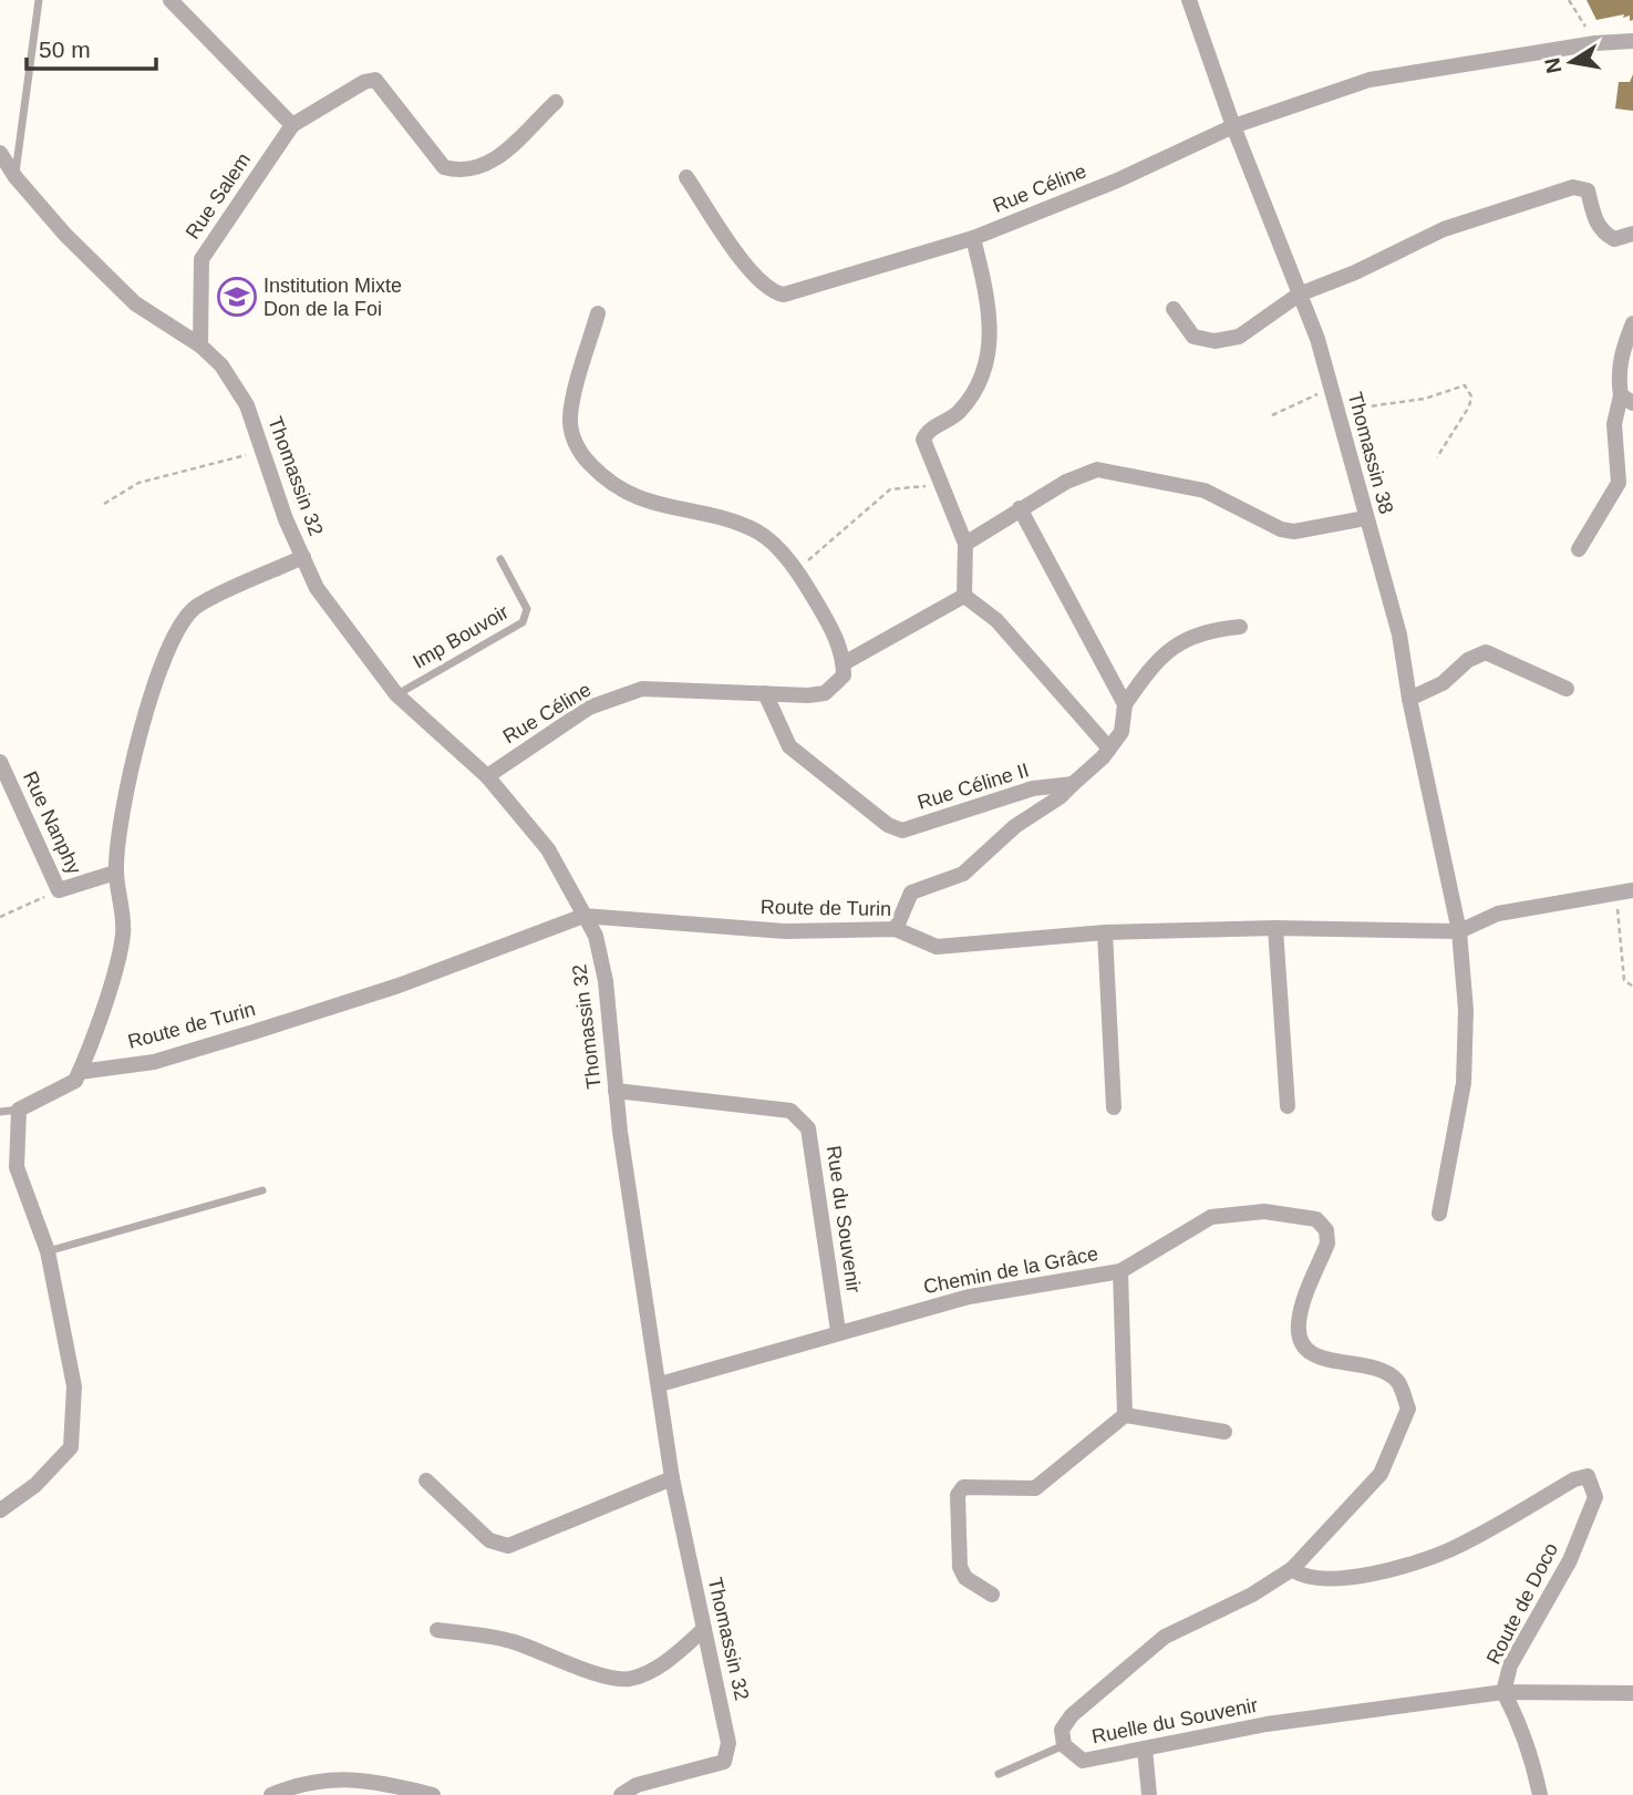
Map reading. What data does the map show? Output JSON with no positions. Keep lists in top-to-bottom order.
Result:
{
  "streets": {
    "street": [
      "Rue Céline",
      "Rue Salem",
      "Thomassin 38",
      "Thomassin 32",
      "Rue Céline II",
      "Rue Nanphy",
      "Route de Turin",
      "Rue du Souvenir",
      "Chemin de la Grâce",
      "Route de Doco",
      "Ruelle du Souvenir"
    ],
    "lane": ["Imp Bouvoir"]
  },
  "crossings": [
    ["Rue Céline", "Thomassin 38"],
    ["Rue Céline", "Thomassin 32"],
    ["Rue Céline", "Rue Céline II"],
    ["Rue Salem", "Thomassin 32"],
    ["Thomassin 38", "Route de Turin"],
    ["Thomassin 32", "Imp Bouvoir"],
    ["Thomassin 32", "Route de Turin"],
    ["Thomassin 32", "Rue du Souvenir"],
    ["Thomassin 32", "Chemin de la Grâce"],
    ["Rue du Souvenir", "Chemin de la Grâce"],
    ["Chemin de la Grâce", "Route de Doco"],
    ["Chemin de la Grâce", "Ruelle du Souvenir"],
    ["Route de Doco", "Ruelle du Souvenir"]
  ],
  "places": {
    "school or university": ["Institution Mixte Don de la Foi"]
  },
  "scale_bar": "50 m",
  "north": "left"
}
